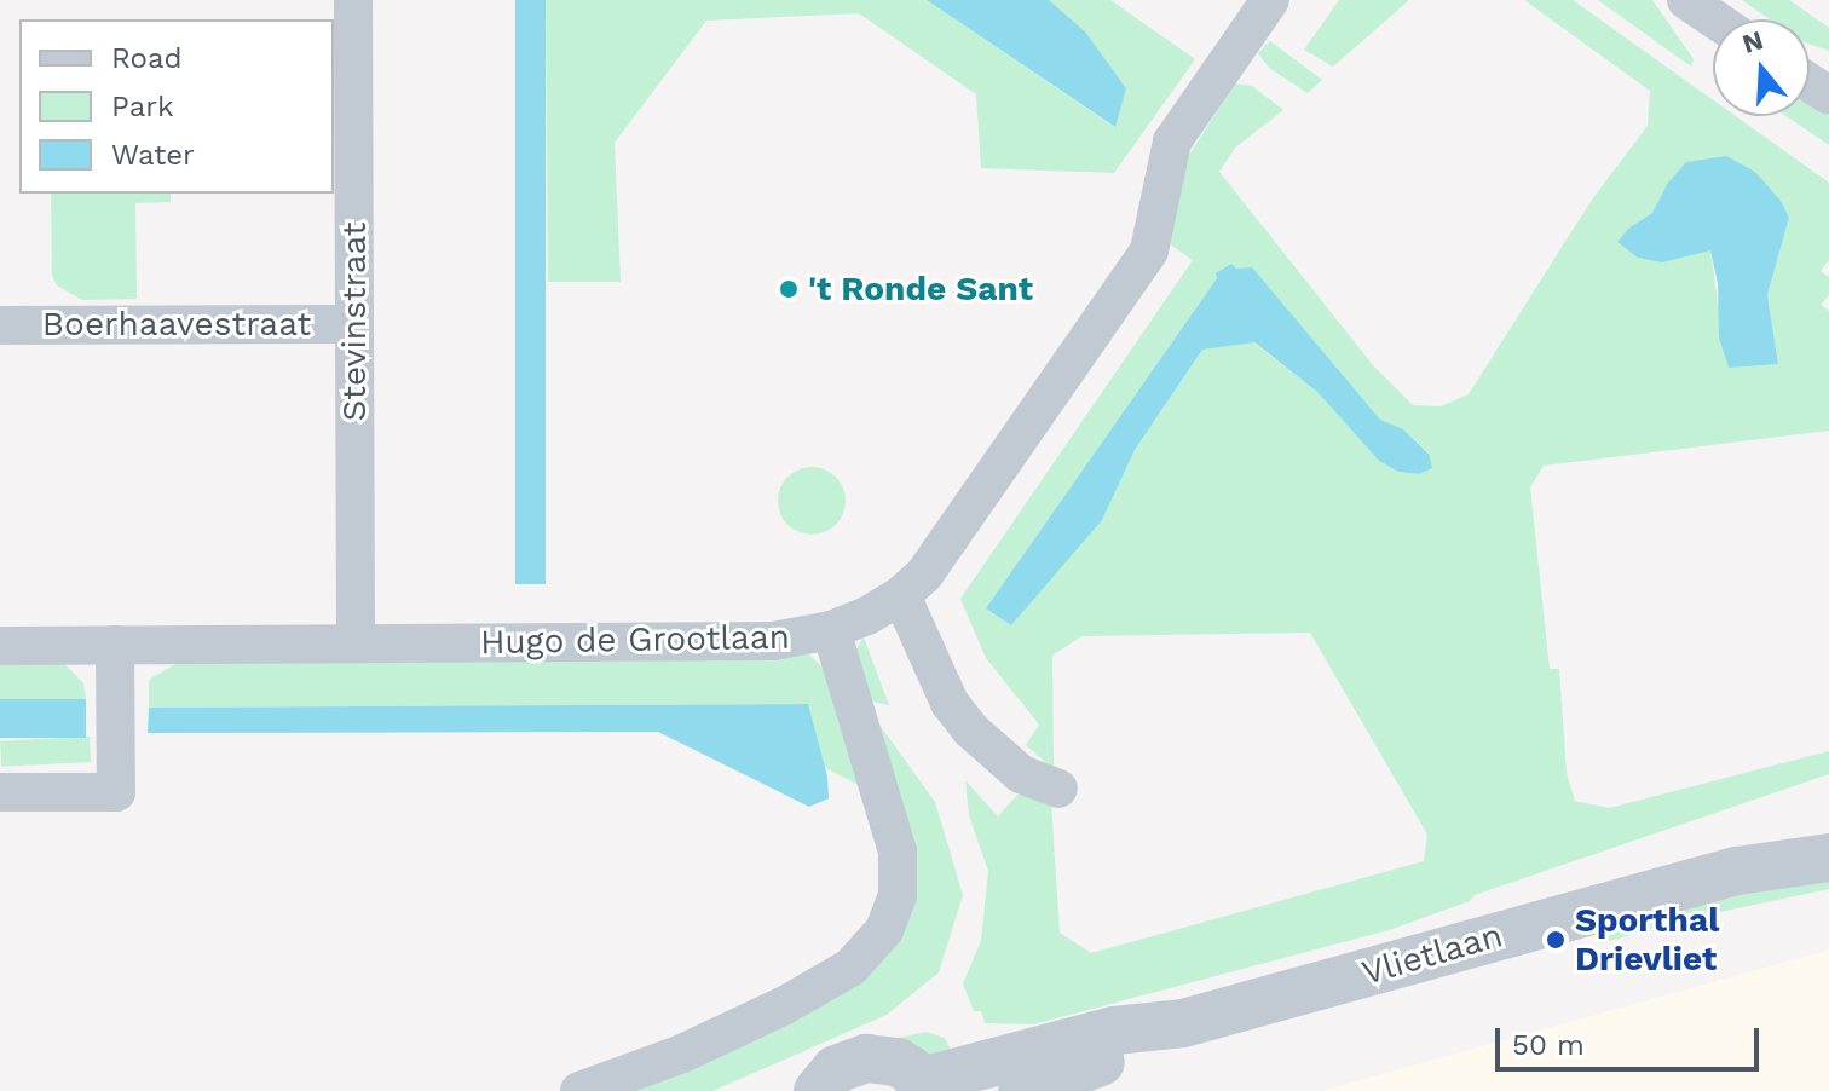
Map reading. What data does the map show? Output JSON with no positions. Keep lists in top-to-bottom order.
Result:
{
  "streets": {
    "street": [
      "Stevinstraat",
      "Boerhaavestraat",
      "Hugo de Grootlaan",
      "Vlietlaan"
    ]
  },
  "crossings": [
    ["Stevinstraat", "Boerhaavestraat"],
    ["Stevinstraat", "Hugo de Grootlaan"]
  ],
  "places": ["'t Ronde Sant", "Sporthal Drievliet"],
  "legend": ["Road", "Park", "Water"],
  "scale_bar": "50 m",
  "north": "top"
}
